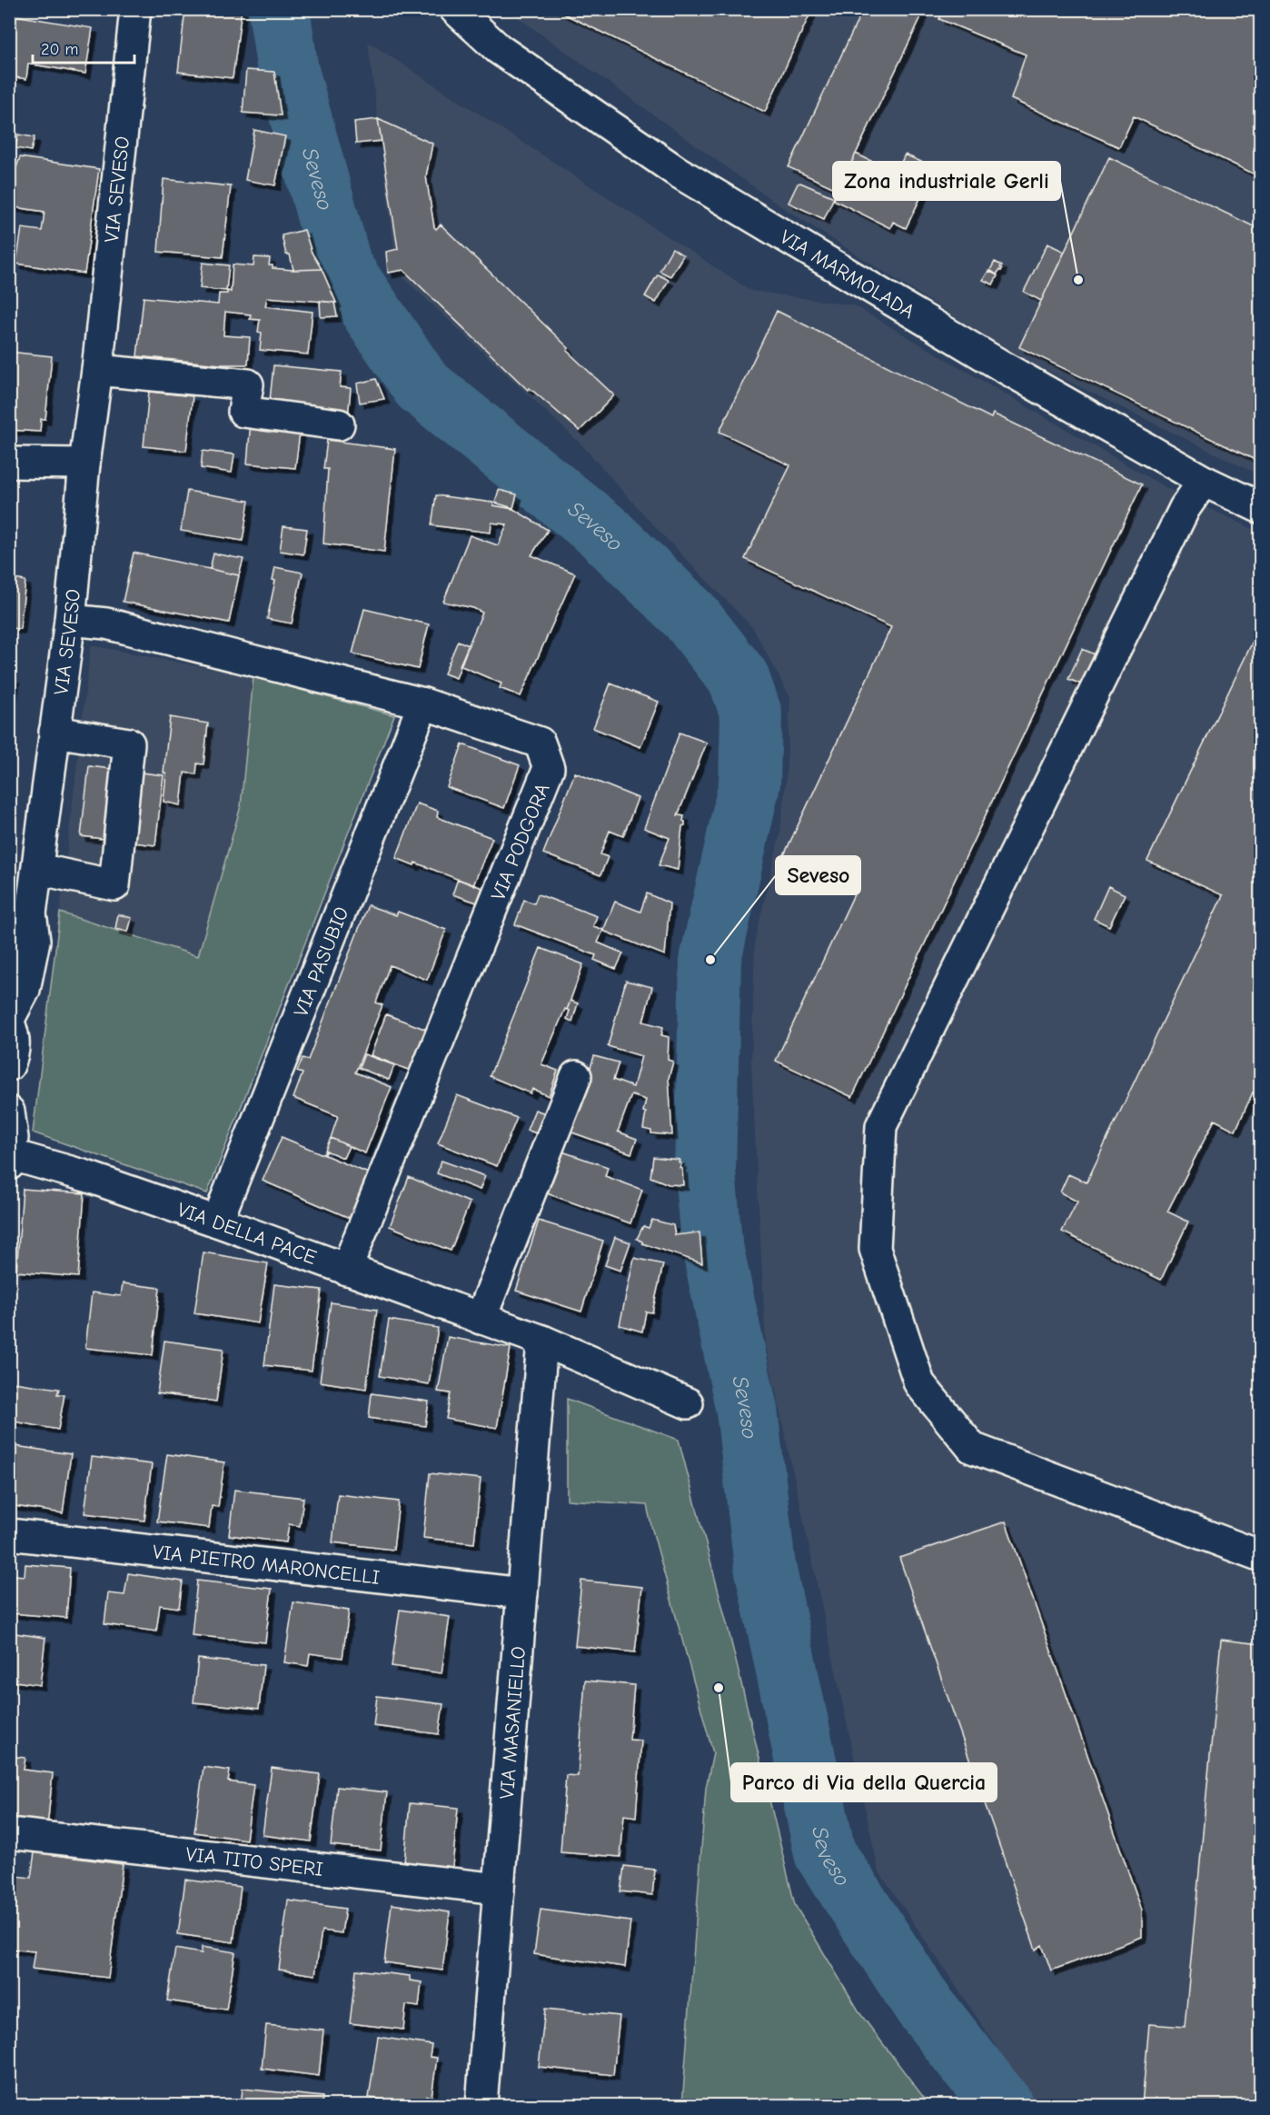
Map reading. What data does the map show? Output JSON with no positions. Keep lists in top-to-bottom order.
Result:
{
  "streets": {
    "street": [
      "VIA SEVESO",
      "VIA MARMOLADA",
      "VIA PODGORA",
      "VIA PASUBIO",
      "VIA DELLA PACE",
      "VIA PIETRO MARONCELLI",
      "VIA MASANIELLO",
      "VIA TITO SPERI"
    ]
  },
  "crossings": [
    ["VIA SEVESO", "VIA PODGORA"],
    ["VIA PODGORA", "VIA PASUBIO"],
    ["VIA PODGORA", "VIA DELLA PACE"],
    ["VIA PASUBIO", "VIA DELLA PACE"],
    ["VIA DELLA PACE", "VIA MASANIELLO"],
    ["VIA PIETRO MARONCELLI", "VIA MASANIELLO"],
    ["VIA MASANIELLO", "VIA TITO SPERI"]
  ],
  "water": ["Seveso"],
  "places": ["Zona industriale Gerli", "Seveso", "Parco di Via della Quercia"],
  "scale_bar": "20 m"
}
